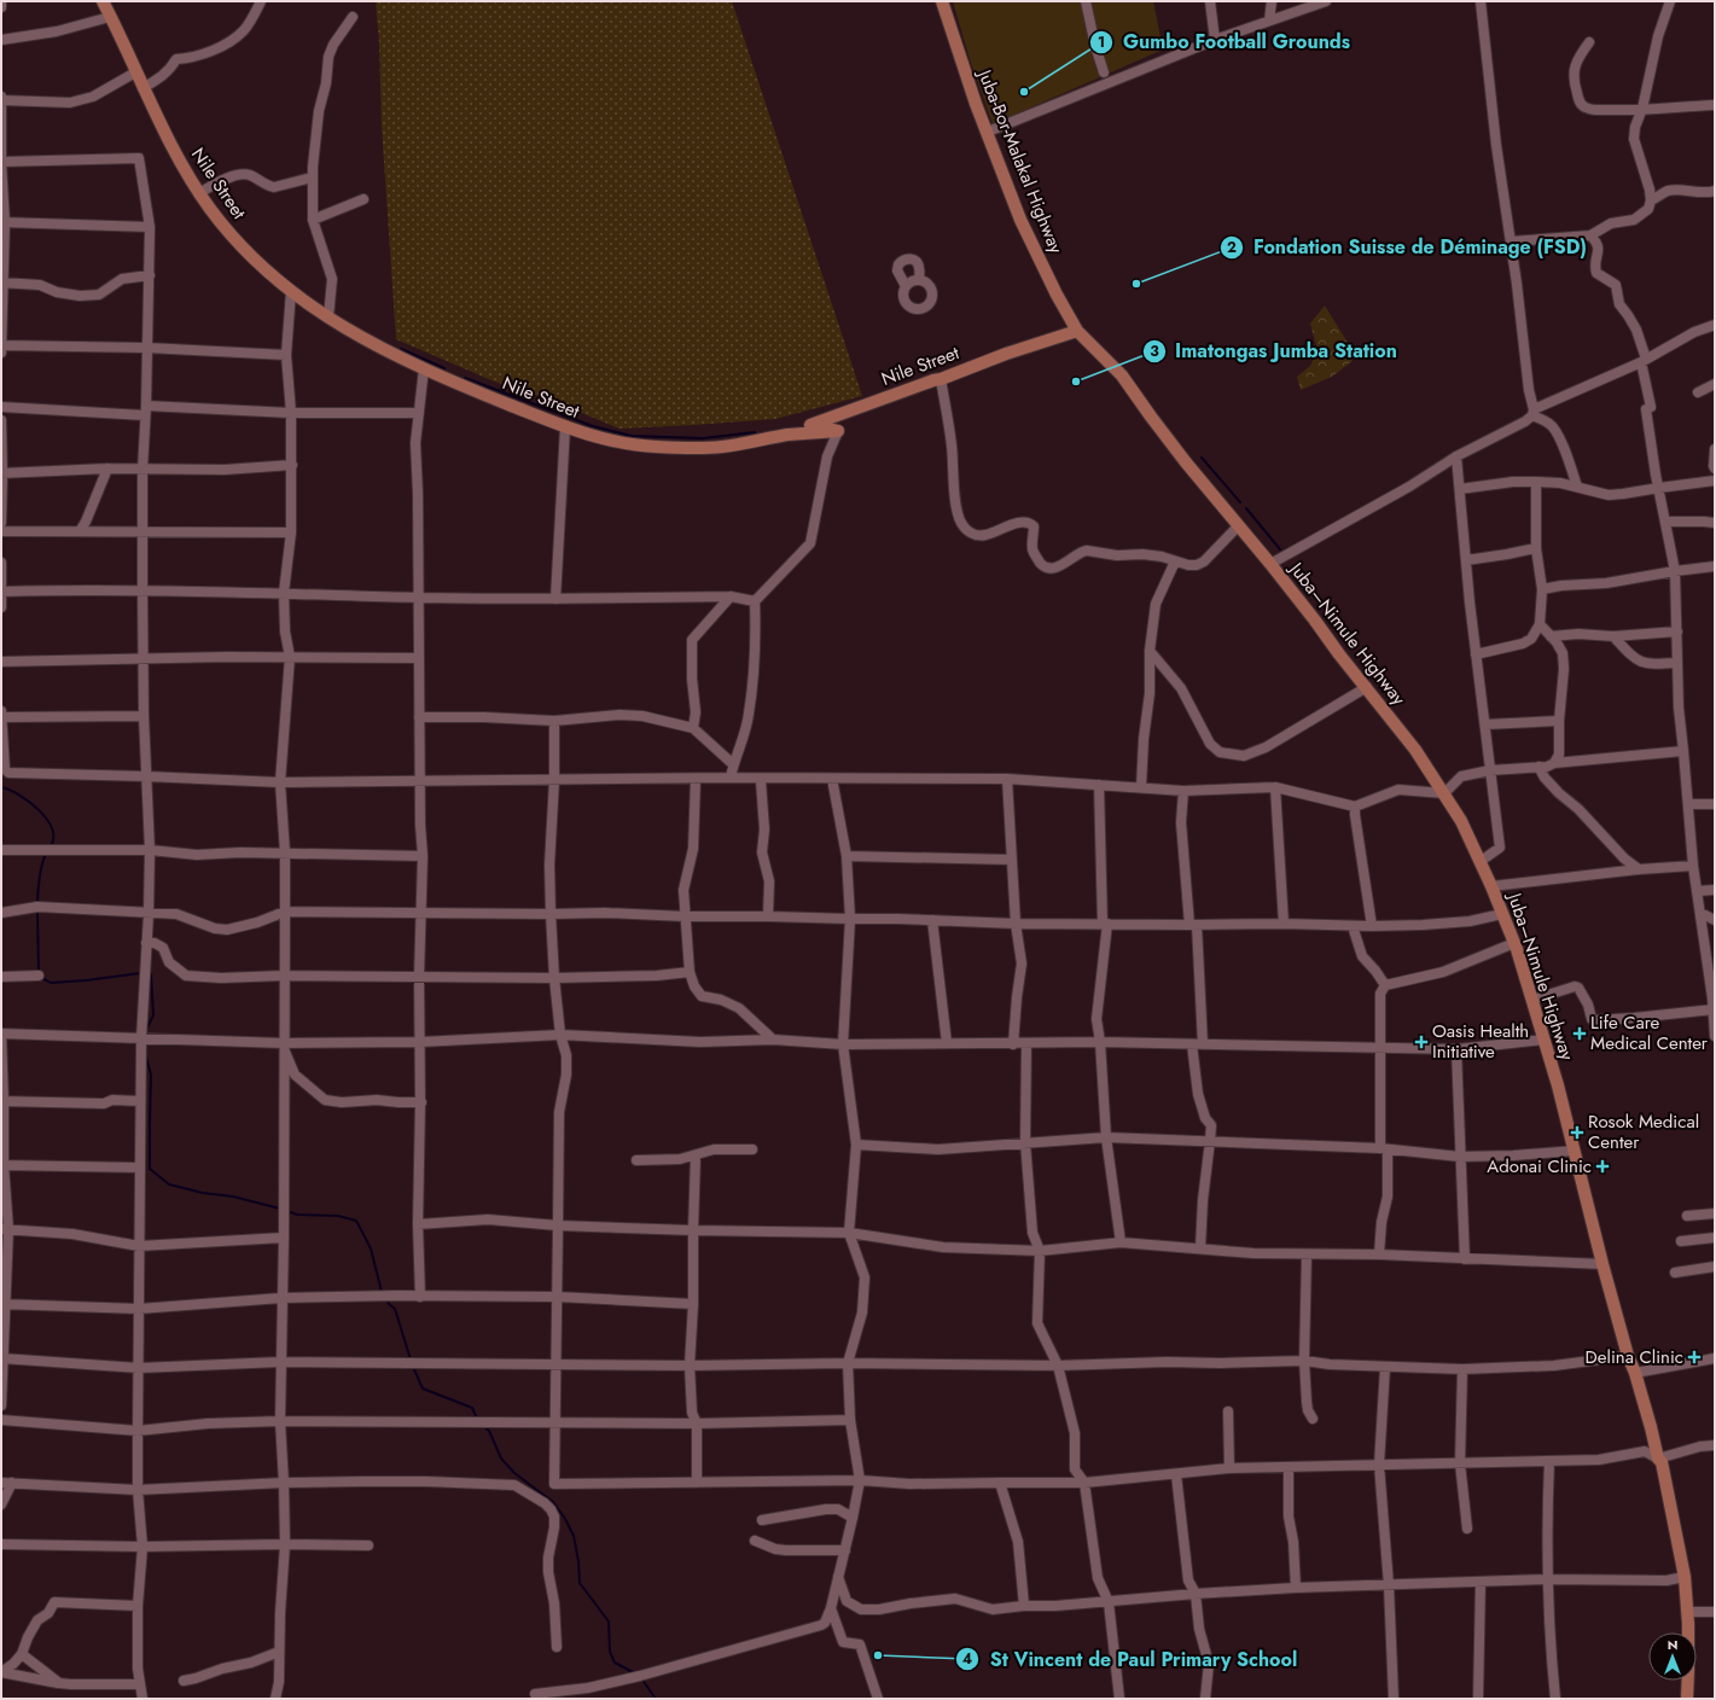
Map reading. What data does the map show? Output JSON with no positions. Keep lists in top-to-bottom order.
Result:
{
  "streets": {
    "main road": ["Juba-Bor-Malakal Highway", "Nile Street", "Juba–Nimule Highway"]
  },
  "crossings": [
    ["Juba-Bor-Malakal Highway", "Nile Street"],
    ["Juba-Bor-Malakal Highway", "Juba–Nimule Highway"],
    ["Nile Street", "Juba–Nimule Highway"]
  ],
  "places": {
    "other": [
      "Gumbo Football Grounds",
      "Fondation Suisse de Déminage (FSD)",
      "Imatongas Jumba Station",
      "St Vincent de Paul Primary School"
    ],
    "health": [
      "Life Care Medical Center",
      "Oasis Health Initiative",
      "Rosok Medical Center",
      "Adonai Clinic",
      "Delina Clinic"
    ]
  },
  "north": "top"
}
